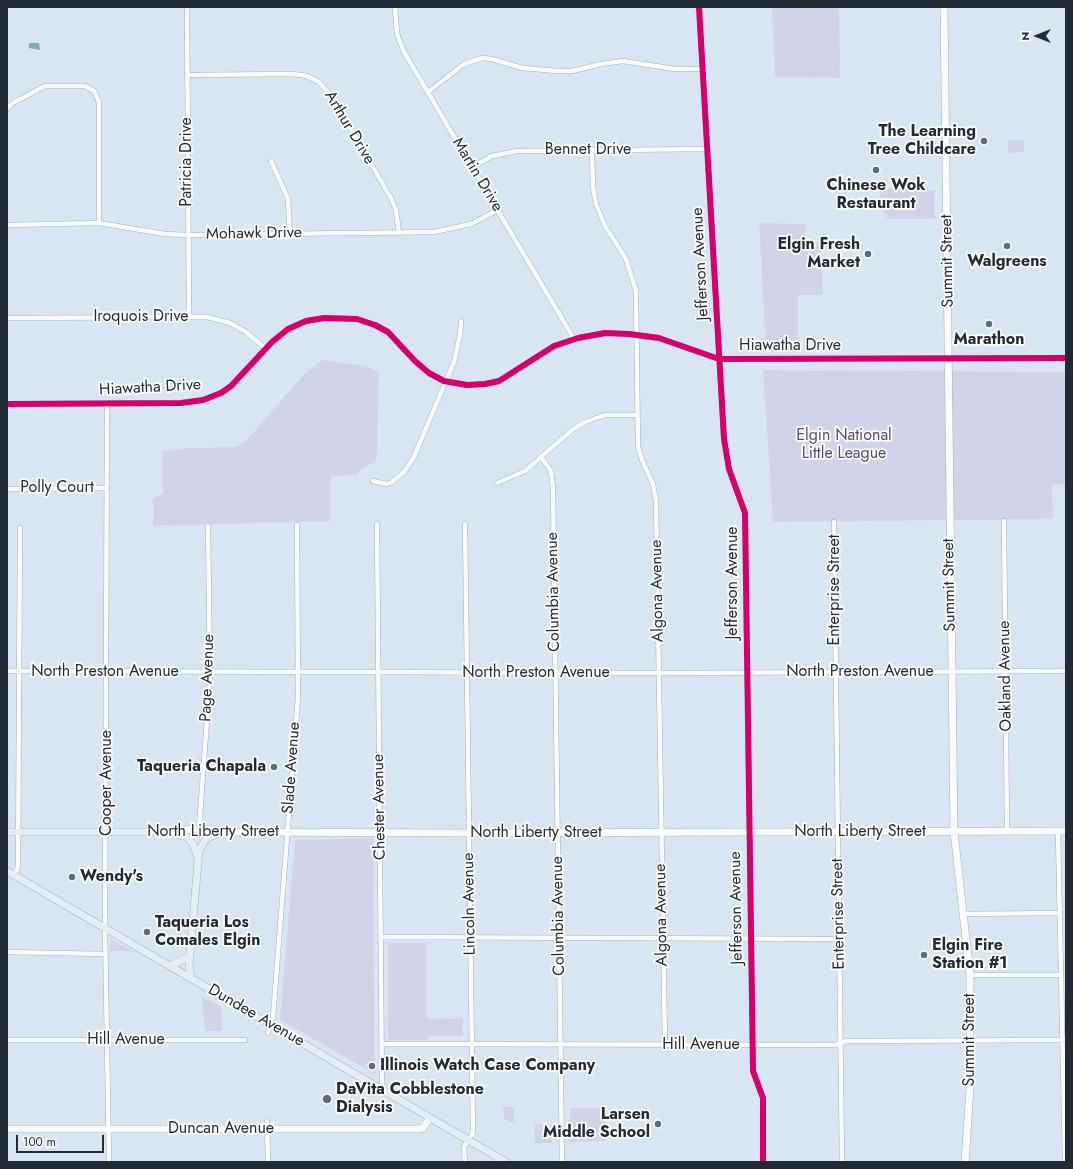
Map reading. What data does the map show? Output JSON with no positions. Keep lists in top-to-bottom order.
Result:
{
  "streets": {
    "main road": [
      "Summit Street",
      "North Liberty Street",
      "Dundee Avenue",
      "Duncan Avenue"
    ],
    "street": [
      "Arthur Drive",
      "Bennet Drive",
      "Patricia Drive",
      "Martin Drive",
      "Mohawk Drive",
      "Jefferson Avenue",
      "Iroquois Drive",
      "Hiawatha Drive",
      "Polly Court",
      "Enterprise Street",
      "Algona Avenue",
      "Columbia Avenue",
      "North Preston Avenue",
      "Oakland Avenue",
      "Page Avenue",
      "Slade Avenue",
      "Cooper Avenue",
      "Chester Avenue",
      "Lincoln Avenue",
      "Hill Avenue"
    ]
  },
  "crossings": [
    ["Arthur Drive", "Patricia Drive"],
    ["Arthur Drive", "Mohawk Drive"],
    ["Bennet Drive", "Martin Drive"],
    ["Bennet Drive", "Jefferson Avenue"],
    ["Bennet Drive", "Algona Avenue"],
    ["Patricia Drive", "Mohawk Drive"],
    ["Patricia Drive", "Iroquois Drive"],
    ["Martin Drive", "Mohawk Drive"],
    ["Martin Drive", "Hiawatha Drive"],
    ["Summit Street", "Hiawatha Drive"],
    ["Summit Street", "North Preston Avenue"],
    ["Summit Street", "North Liberty Street"],
    ["Summit Street", "Hill Avenue"],
    ["Jefferson Avenue", "Hiawatha Drive"],
    ["Jefferson Avenue", "North Preston Avenue"],
    ["Jefferson Avenue", "North Liberty Street"],
    ["Jefferson Avenue", "Hill Avenue"],
    ["Iroquois Drive", "Hiawatha Drive"],
    ["Hiawatha Drive", "Algona Avenue"],
    ["Hiawatha Drive", "Cooper Avenue"],
    ["Polly Court", "Cooper Avenue"],
    ["Enterprise Street", "North Preston Avenue"],
    ["Enterprise Street", "North Liberty Street"],
    ["Enterprise Street", "Hill Avenue"],
    ["Algona Avenue", "North Preston Avenue"],
    ["Algona Avenue", "North Liberty Street"],
    ["Algona Avenue", "Hill Avenue"],
    ["Columbia Avenue", "North Preston Avenue"],
    ["Columbia Avenue", "North Liberty Street"],
    ["Columbia Avenue", "Hill Avenue"],
    ["North Preston Avenue", "Oakland Avenue"],
    ["North Preston Avenue", "Page Avenue"],
    ["North Preston Avenue", "Slade Avenue"],
    ["North Preston Avenue", "Cooper Avenue"],
    ["North Preston Avenue", "Chester Avenue"],
    ["North Preston Avenue", "Lincoln Avenue"],
    ["Oakland Avenue", "North Liberty Street"],
    ["Page Avenue", "North Liberty Street"],
    ["Slade Avenue", "North Liberty Street"],
    ["Slade Avenue", "Dundee Avenue"],
    ["Cooper Avenue", "North Liberty Street"],
    ["Cooper Avenue", "Dundee Avenue"],
    ["Cooper Avenue", "Hill Avenue"],
    ["Cooper Avenue", "Duncan Avenue"],
    ["Chester Avenue", "North Liberty Street"],
    ["Chester Avenue", "Dundee Avenue"],
    ["Chester Avenue", "Hill Avenue"],
    ["North Liberty Street", "Lincoln Avenue"],
    ["Lincoln Avenue", "Dundee Avenue"],
    ["Lincoln Avenue", "Hill Avenue"],
    ["Dundee Avenue", "Duncan Avenue"]
  ],
  "parks": ["Elgin National Little League"],
  "places": [
    "The Learning Tree Childcare",
    "Chinese Wok Restaurant",
    "Walgreens",
    "Elgin Fresh Market",
    "Marathon",
    "Taqueria Chapala",
    "Wendy's",
    "Taqueria Los Comales Elgin",
    "Elgin Fire Station #1",
    "Illinois Watch Case Company",
    "DaVita Cobblestone Dialysis",
    "Larsen Middle School"
  ],
  "scale_bar": "100 m",
  "north": "left"
}
